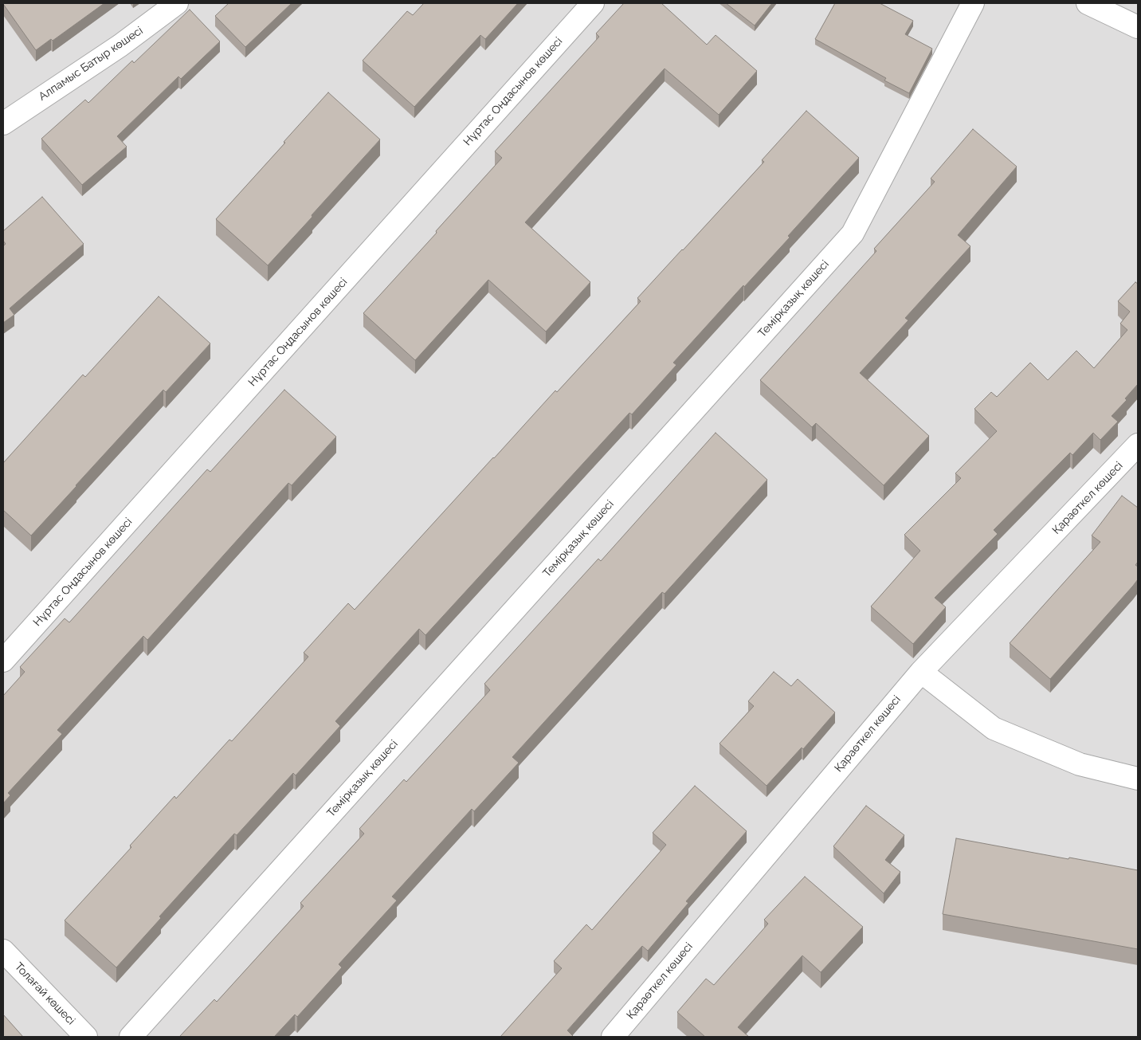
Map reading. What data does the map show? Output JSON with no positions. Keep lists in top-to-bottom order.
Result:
{
  "streets": {
    "street": [
      "Алпамыс Батыр көшесі",
      "Нұртас Оңдасынов көшесі",
      "Темірқазық көшесі",
      "Қараөткел көшесі",
      "Толағай көшесі"
    ]
  }
}
